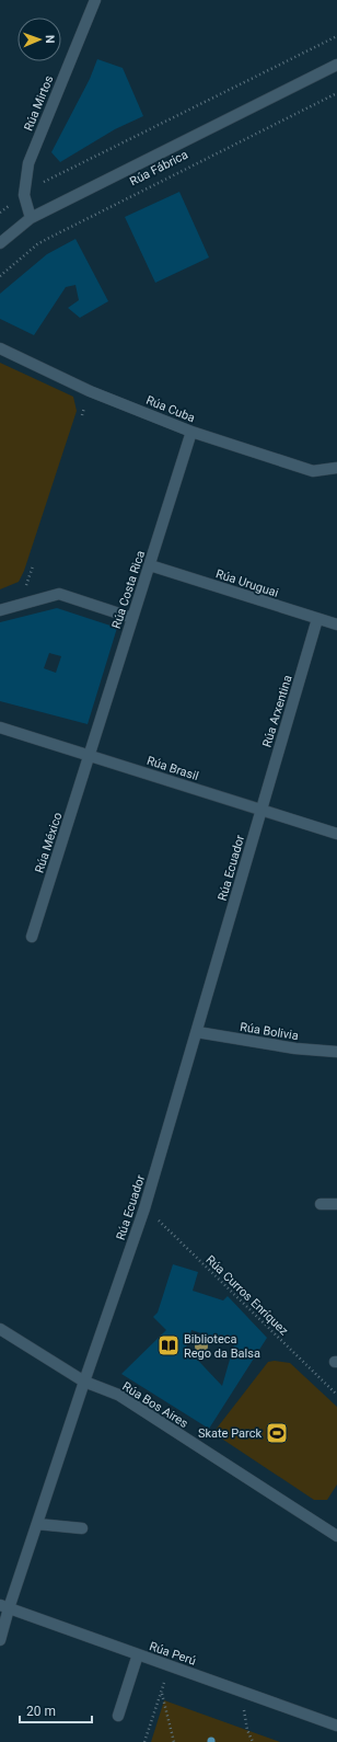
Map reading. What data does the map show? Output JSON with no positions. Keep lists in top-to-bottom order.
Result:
{
  "streets": {
    "street": [
      "Rúa Mirtos",
      "Rúa Fábrica",
      "Rúa Cuba",
      "Rúa Uruguai",
      "Rúa Costa Rica",
      "Rúa Arxentina",
      "Rúa Brasil",
      "Rúa México",
      "Rúa Ecuador",
      "Rúa Bolivia",
      "Rúa Bos Aires",
      "Rúa Perú"
    ],
    "path": ["Rúa Curros Enríquez"]
  },
  "crossings": [
    ["Rúa Mirtos", "Rúa Fábrica"],
    ["Rúa Cuba", "Rúa Costa Rica"],
    ["Rúa Uruguai", "Rúa Costa Rica"],
    ["Rúa Uruguai", "Rúa Arxentina"],
    ["Rúa Costa Rica", "Rúa Brasil"],
    ["Rúa Costa Rica", "Rúa México"],
    ["Rúa Arxentina", "Rúa Brasil"],
    ["Rúa Arxentina", "Rúa Ecuador"],
    ["Rúa Brasil", "Rúa México"],
    ["Rúa Brasil", "Rúa Ecuador"],
    ["Rúa Ecuador", "Rúa Bolivia"],
    ["Rúa Ecuador", "Rúa Curros Enríquez"],
    ["Rúa Ecuador", "Rúa Bos Aires"],
    ["Rúa Ecuador", "Rúa Perú"]
  ],
  "places": {
    "library": ["Biblioteca Rego da Balsa"],
    "sports": ["Skate Parck"]
  },
  "scale_bar": "20 m",
  "north": "right"
}
